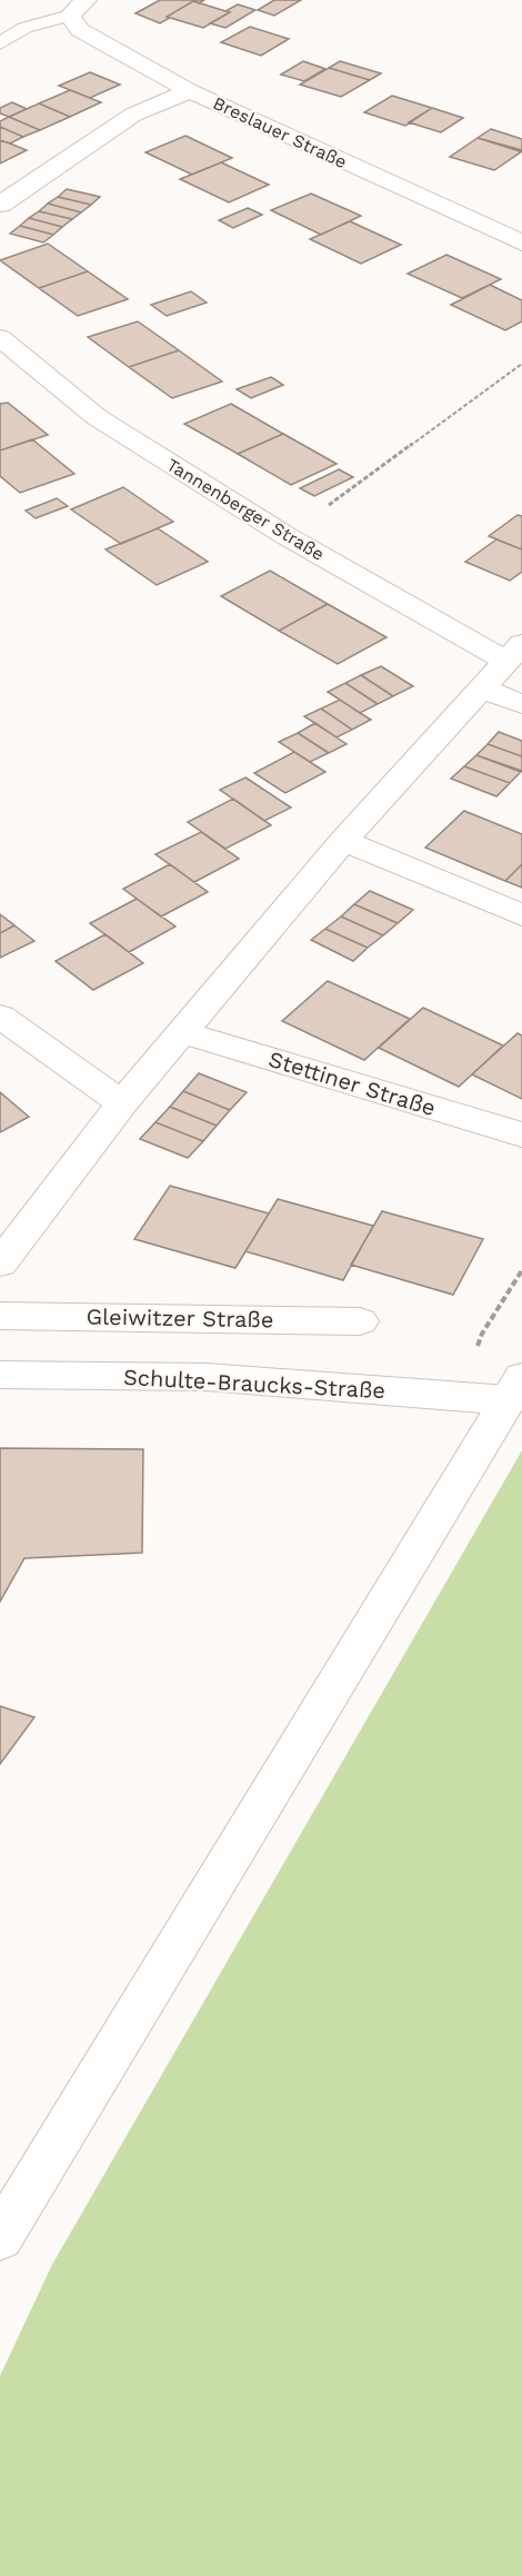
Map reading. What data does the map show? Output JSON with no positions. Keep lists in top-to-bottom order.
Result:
{
  "streets": {
    "street": [
      "Breslauer Straße",
      "Tannenberger Straße",
      "Stettiner Straße",
      "Gleiwitzer Straße",
      "Schulte-Braucks-Straße"
    ]
  }
}
